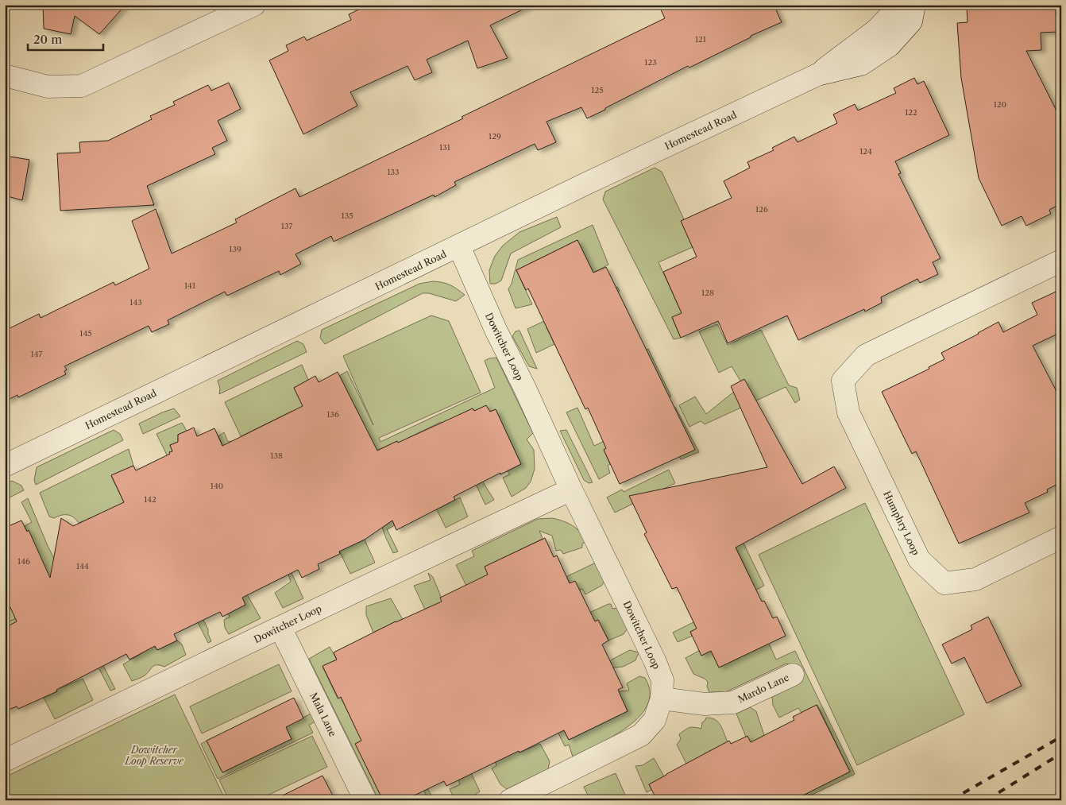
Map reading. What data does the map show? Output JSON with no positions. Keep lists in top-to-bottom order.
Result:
{
  "streets": {
    "street": [
      "Homestead Road",
      "Dowitcher Loop",
      "Humphry Loop",
      "Mardo Lane",
      "Mala Lane"
    ]
  },
  "crossings": [
    ["Homestead Road", "Dowitcher Loop"],
    ["Dowitcher Loop", "Mardo Lane"],
    ["Dowitcher Loop", "Mala Lane"]
  ],
  "parks": ["Dowitcher Loop Reserve"],
  "house_numbers": [
    "121",
    "123",
    "125",
    "120",
    "122",
    "129",
    "131",
    "124",
    "133",
    "126",
    "135",
    "137",
    "139",
    "141",
    "128",
    "143",
    "145",
    "147",
    "136",
    "138",
    "140",
    "142",
    "146",
    "144"
  ],
  "scale_bar": "20 m"
}
